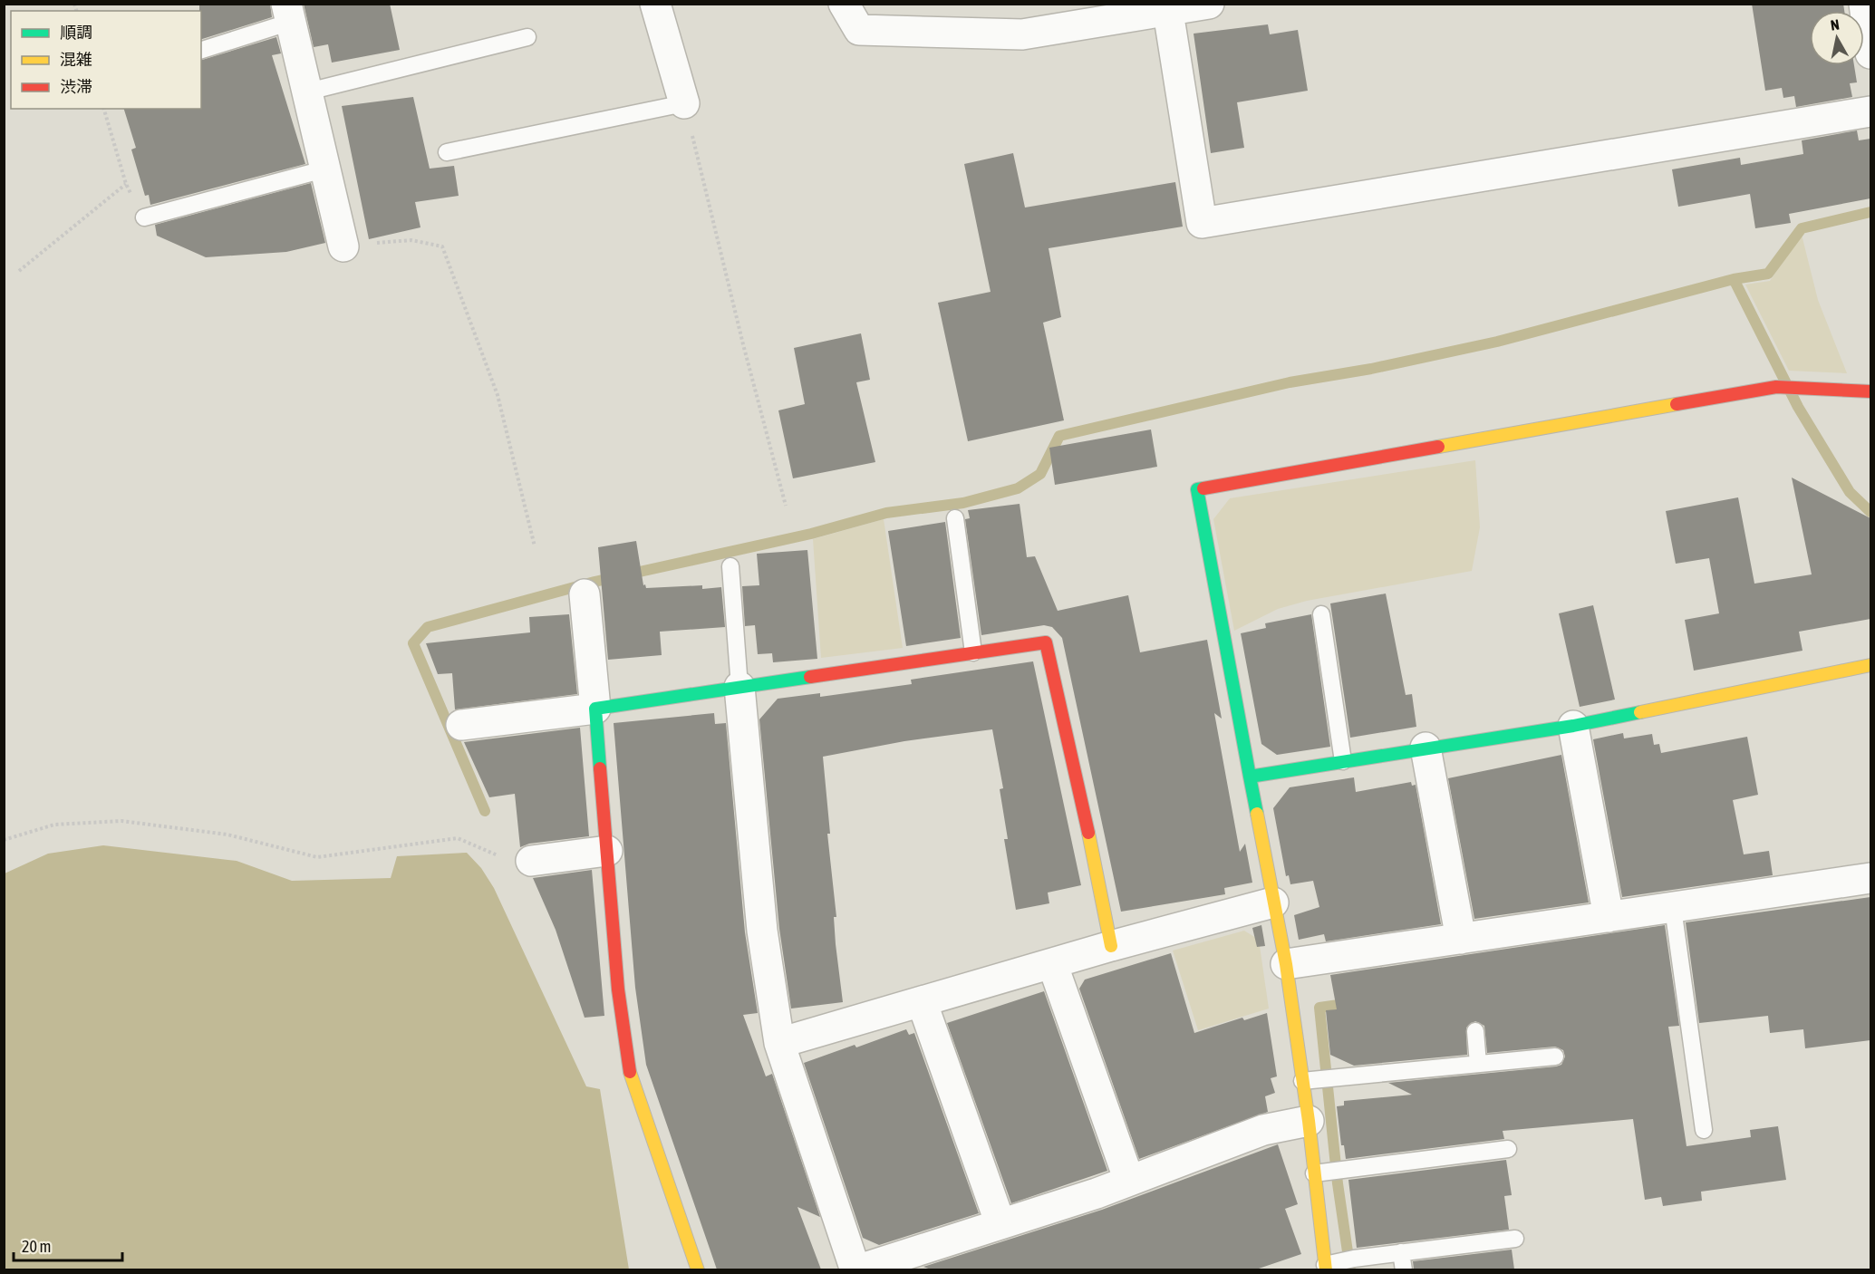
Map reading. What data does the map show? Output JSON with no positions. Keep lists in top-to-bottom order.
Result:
{
  "legend": ["順調", "混雑", "渋滞"],
  "scale_bar": "20 m",
  "north": "top"
}
